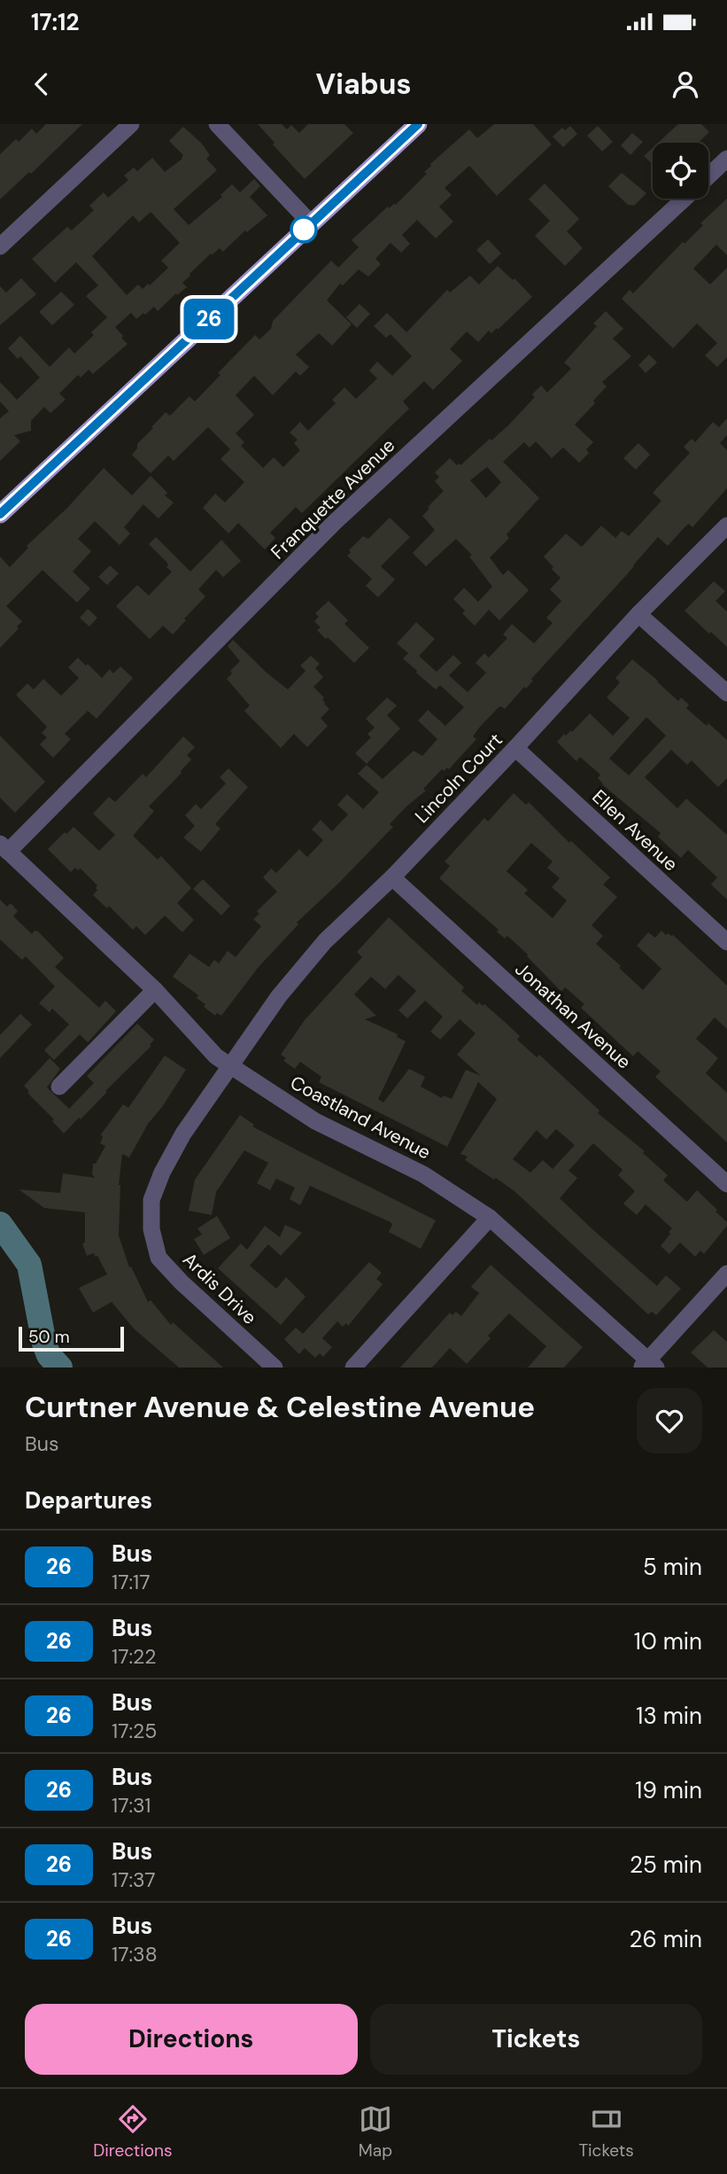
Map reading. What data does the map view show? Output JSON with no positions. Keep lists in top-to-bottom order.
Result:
{
  "streets": {
    "street": [
      "Franquette Avenue",
      "Lincoln Court",
      "Ellen Avenue",
      "Jonathan Avenue",
      "Coastland Avenue",
      "Ardis Drive"
    ]
  },
  "crossings": [
    ["Franquette Avenue", "Coastland Avenue"],
    ["Lincoln Court", "Ellen Avenue"],
    ["Lincoln Court", "Jonathan Avenue"],
    ["Lincoln Court", "Coastland Avenue"],
    ["Lincoln Court", "Ardis Drive"],
    ["Coastland Avenue", "Ardis Drive"]
  ],
  "lines": ["bus line 26"],
  "scale_bar": "50 m",
  "page": {
    "status": "17:12",
    "header": "Viabus",
    "on_map": "26",
    "scale": "50 m",
    "heading": [
      ["Curtner Avenue & Celestine Avenue", "Bus"],
      "Departures"
    ],
    "list": [
      {
        "mark": "26",
        "name": "Bus",
        "note": "17:17",
        "value": "5 min"
      },
      {
        "mark": "26",
        "name": "Bus",
        "note": "17:22",
        "value": "10 min"
      },
      {
        "mark": "26",
        "name": "Bus",
        "note": "17:25",
        "value": "13 min"
      },
      {
        "mark": "26",
        "name": "Bus",
        "note": "17:31",
        "value": "19 min"
      },
      {
        "mark": "26",
        "name": "Bus",
        "note": "17:37",
        "value": "25 min"
      },
      {
        "mark": "26",
        "name": "Bus",
        "note": "17:38",
        "value": "26 min"
      }
    ],
    "buttons": ["Directions", "Tickets"],
    "tabs": ["Directions", "Map", "Tickets"]
  }
}
